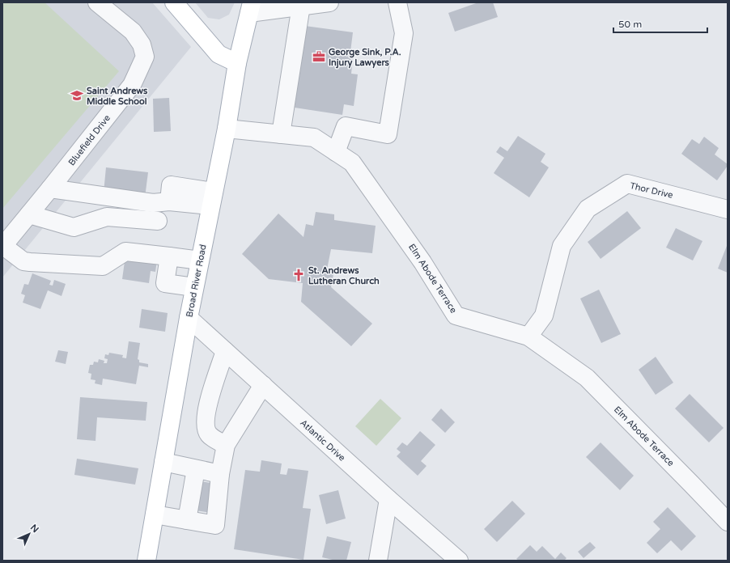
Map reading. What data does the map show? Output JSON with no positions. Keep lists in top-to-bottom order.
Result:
{
  "streets": {
    "main road": ["Broad River Road"],
    "street": [
      "Bluefield Drive",
      "Thor Drive",
      "Elm Abode Terrace",
      "Atlantic Drive"
    ]
  },
  "crossings": [
    ["Thor Drive", "Elm Abode Terrace"],
    ["Elm Abode Terrace", "Broad River Road"],
    ["Broad River Road", "Atlantic Drive"]
  ],
  "places": {
    "office": ["George Sink, P.A. Injury Lawyers"],
    "school or university": ["Saint Andrews Middle School"],
    "church": ["St. Andrews Lutheran Church"]
  },
  "scale_bar": "50 m",
  "north": "top right"
}
